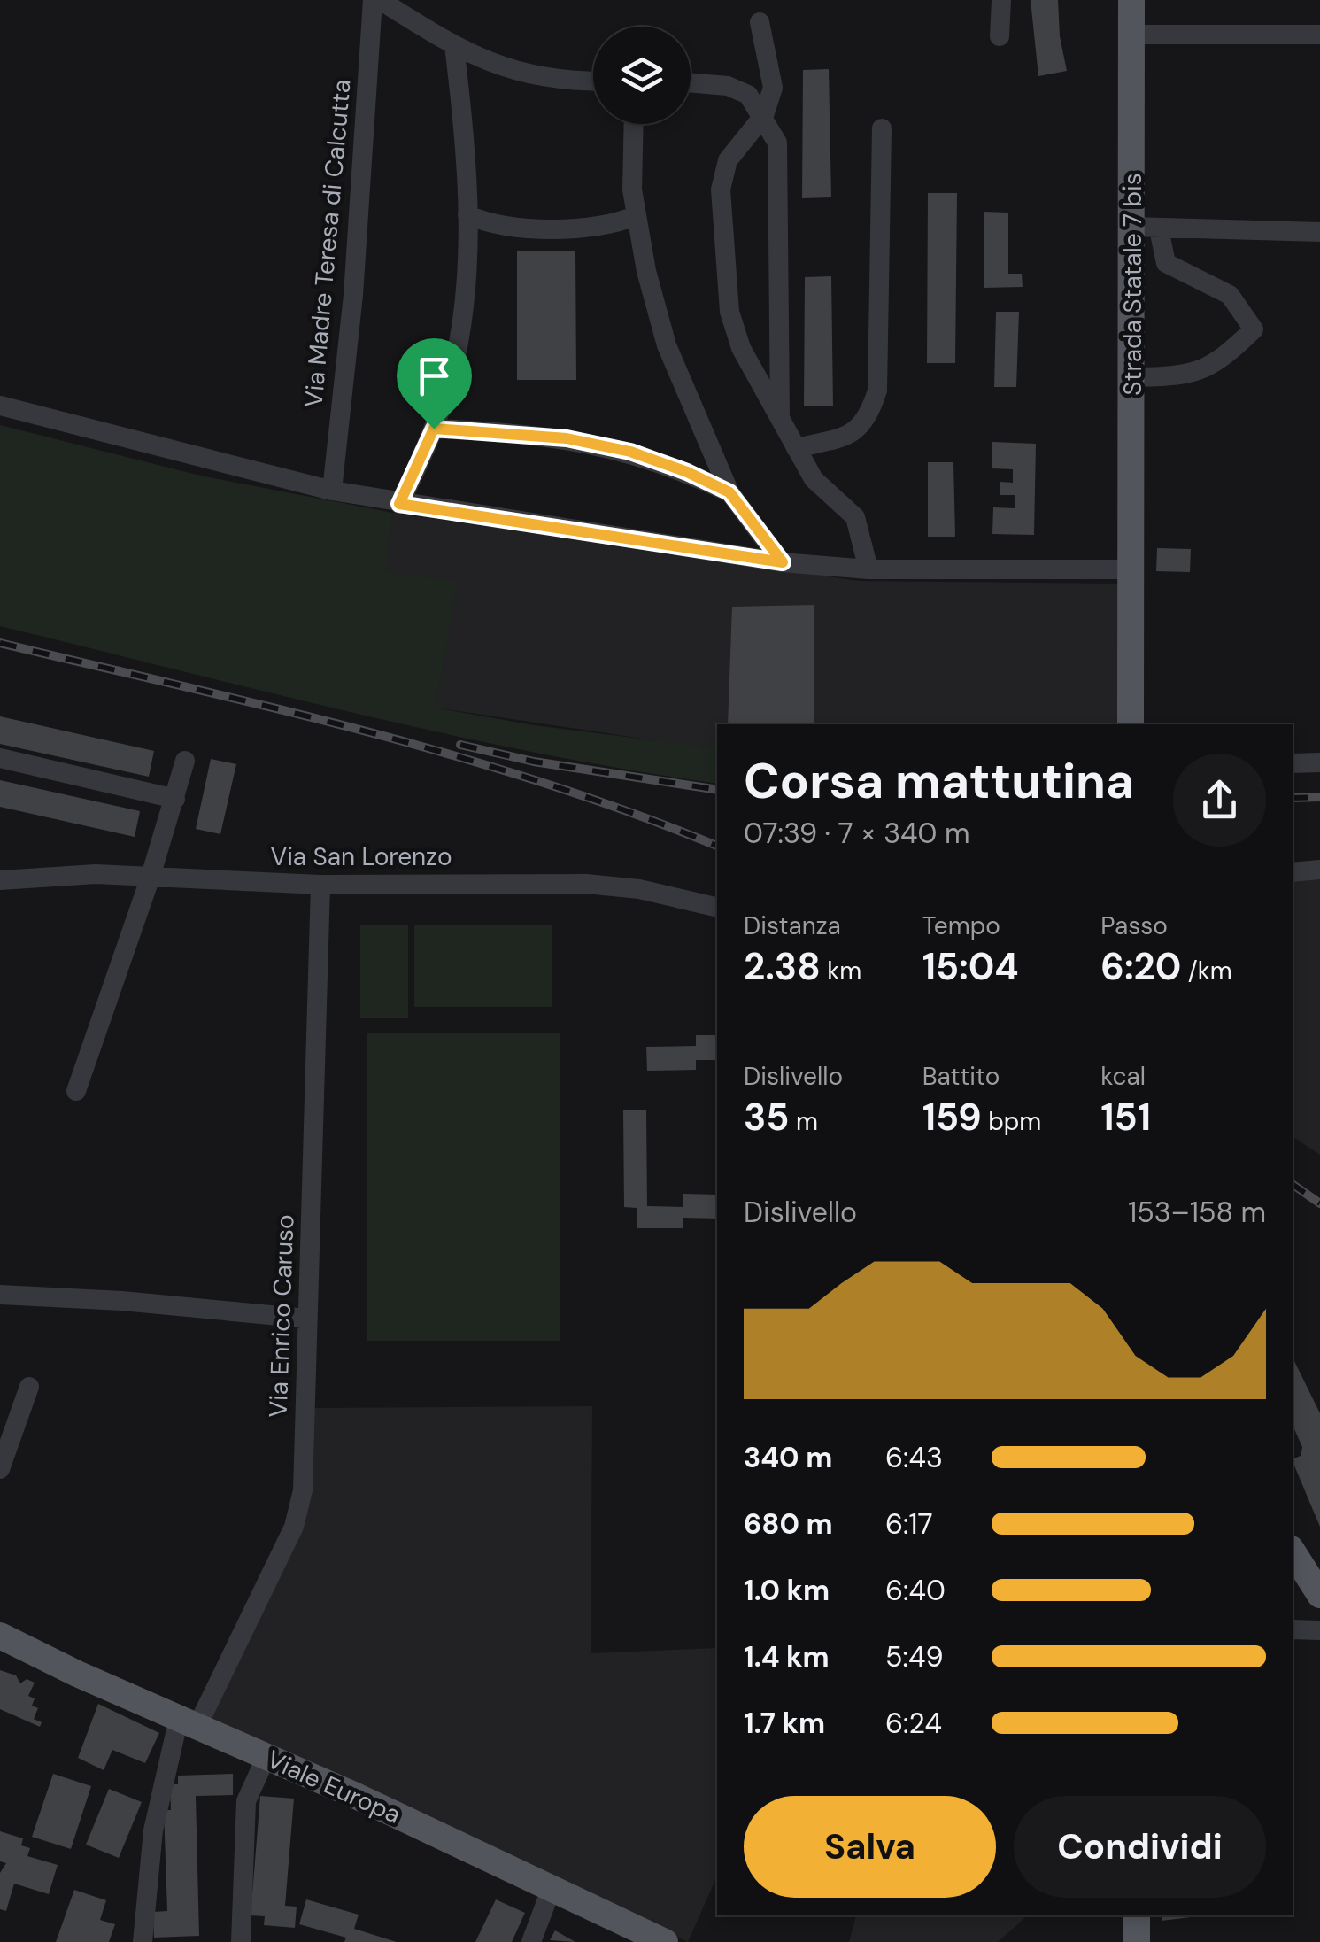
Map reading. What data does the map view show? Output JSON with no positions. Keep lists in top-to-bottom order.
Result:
{
  "streets": {
    "main road": ["Strada Statale 7 bis", "Viale Europa"],
    "street": ["Via Madre Teresa di Calcutta", "Via San Lorenzo", "Via Enrico Caruso"]
  },
  "crossings": [
    ["Via San Lorenzo", "Via Enrico Caruso"],
    ["Via Enrico Caruso", "Viale Europa"]
  ],
  "page": {
    "heading": ["Corsa mattutina", "07:39 · 7 × 340 m"],
    "stats": [
      ["Distanza", "2.38 km"],
      ["Tempo", "15:04"],
      ["Passo", "6:20 /km"],
      ["Dislivello", "35 m"],
      ["Battito", "159 bpm"],
      ["kcal", "151"]
    ],
    "chart": ["Dislivello", "153–158 m"],
    "list": [
      {
        "name": "340 m",
        "note": "6:43"
      },
      {
        "name": "680 m",
        "note": "6:17"
      },
      {
        "name": "1.0 km",
        "note": "6:40"
      },
      {
        "name": "1.4 km",
        "note": "5:49"
      },
      {
        "name": "1.7 km",
        "note": "6:24"
      }
    ],
    "buttons": ["Salva", "Condividi"]
  }
}
